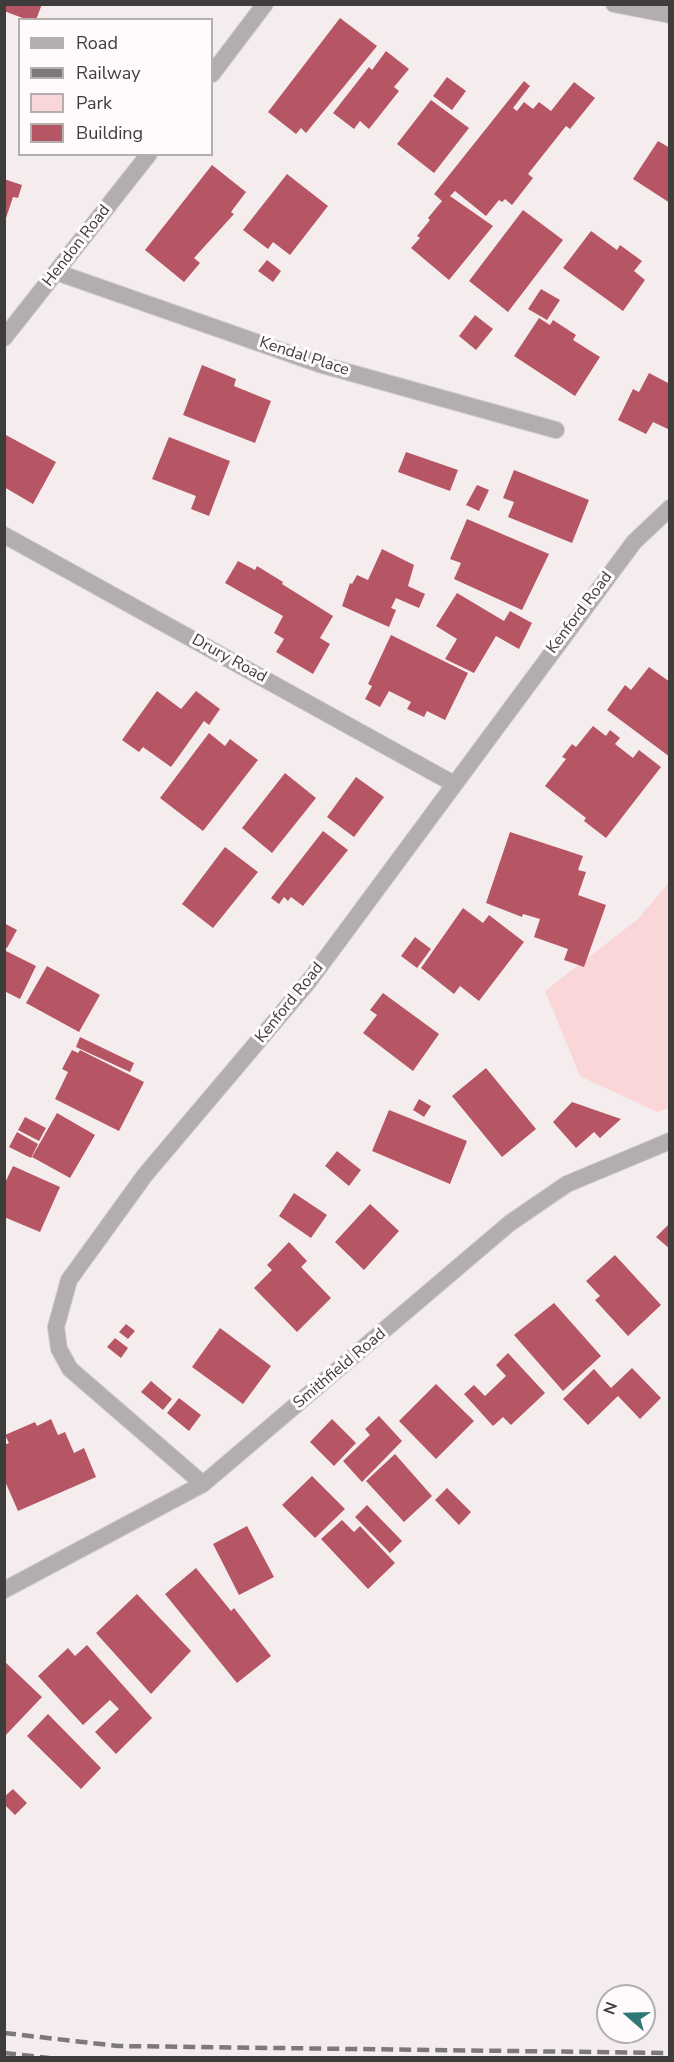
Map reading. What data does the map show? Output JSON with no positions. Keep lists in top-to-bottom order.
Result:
{
  "streets": {
    "street": [
      "Hendon Road",
      "Kendal Place",
      "Kenford Road",
      "Drury Road",
      "Smithfield Road"
    ]
  },
  "crossings": [
    ["Hendon Road", "Kendal Place"],
    ["Kenford Road", "Drury Road"],
    ["Kenford Road", "Smithfield Road"]
  ],
  "legend": [
    "Road",
    "Railway",
    "Park",
    "Building"
  ],
  "north": "left"
}
